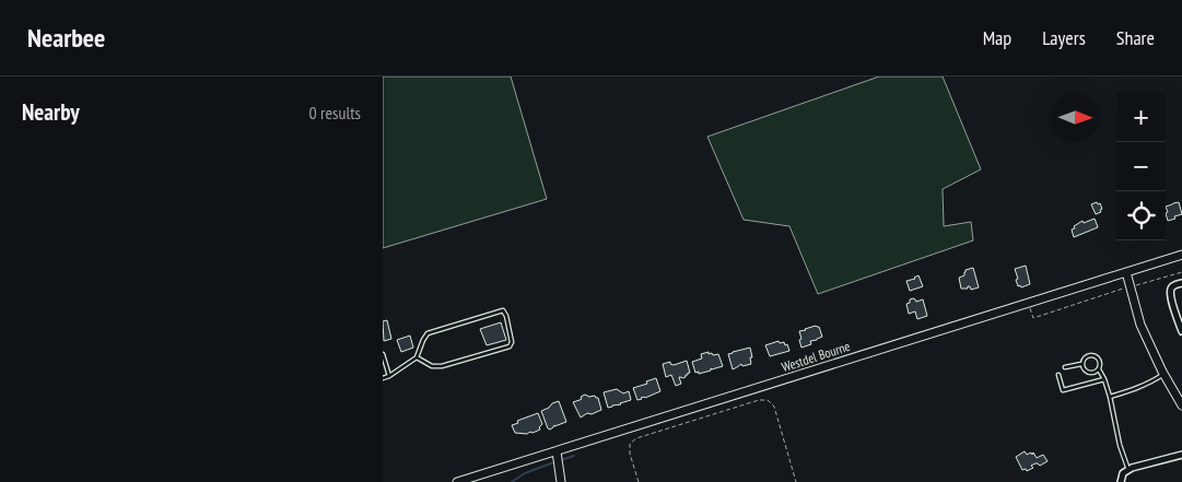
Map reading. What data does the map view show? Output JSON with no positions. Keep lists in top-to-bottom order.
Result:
{
  "streets": {
    "main road": ["Westdel Bourne"]
  },
  "north": "right",
  "page": {
    "header": "Nearbee",
    "nav": ["Map", "Layers", "Share"],
    "heading": ["Nearby", "0 results"],
    "map_buttons": ["+", "−"]
  }
}
